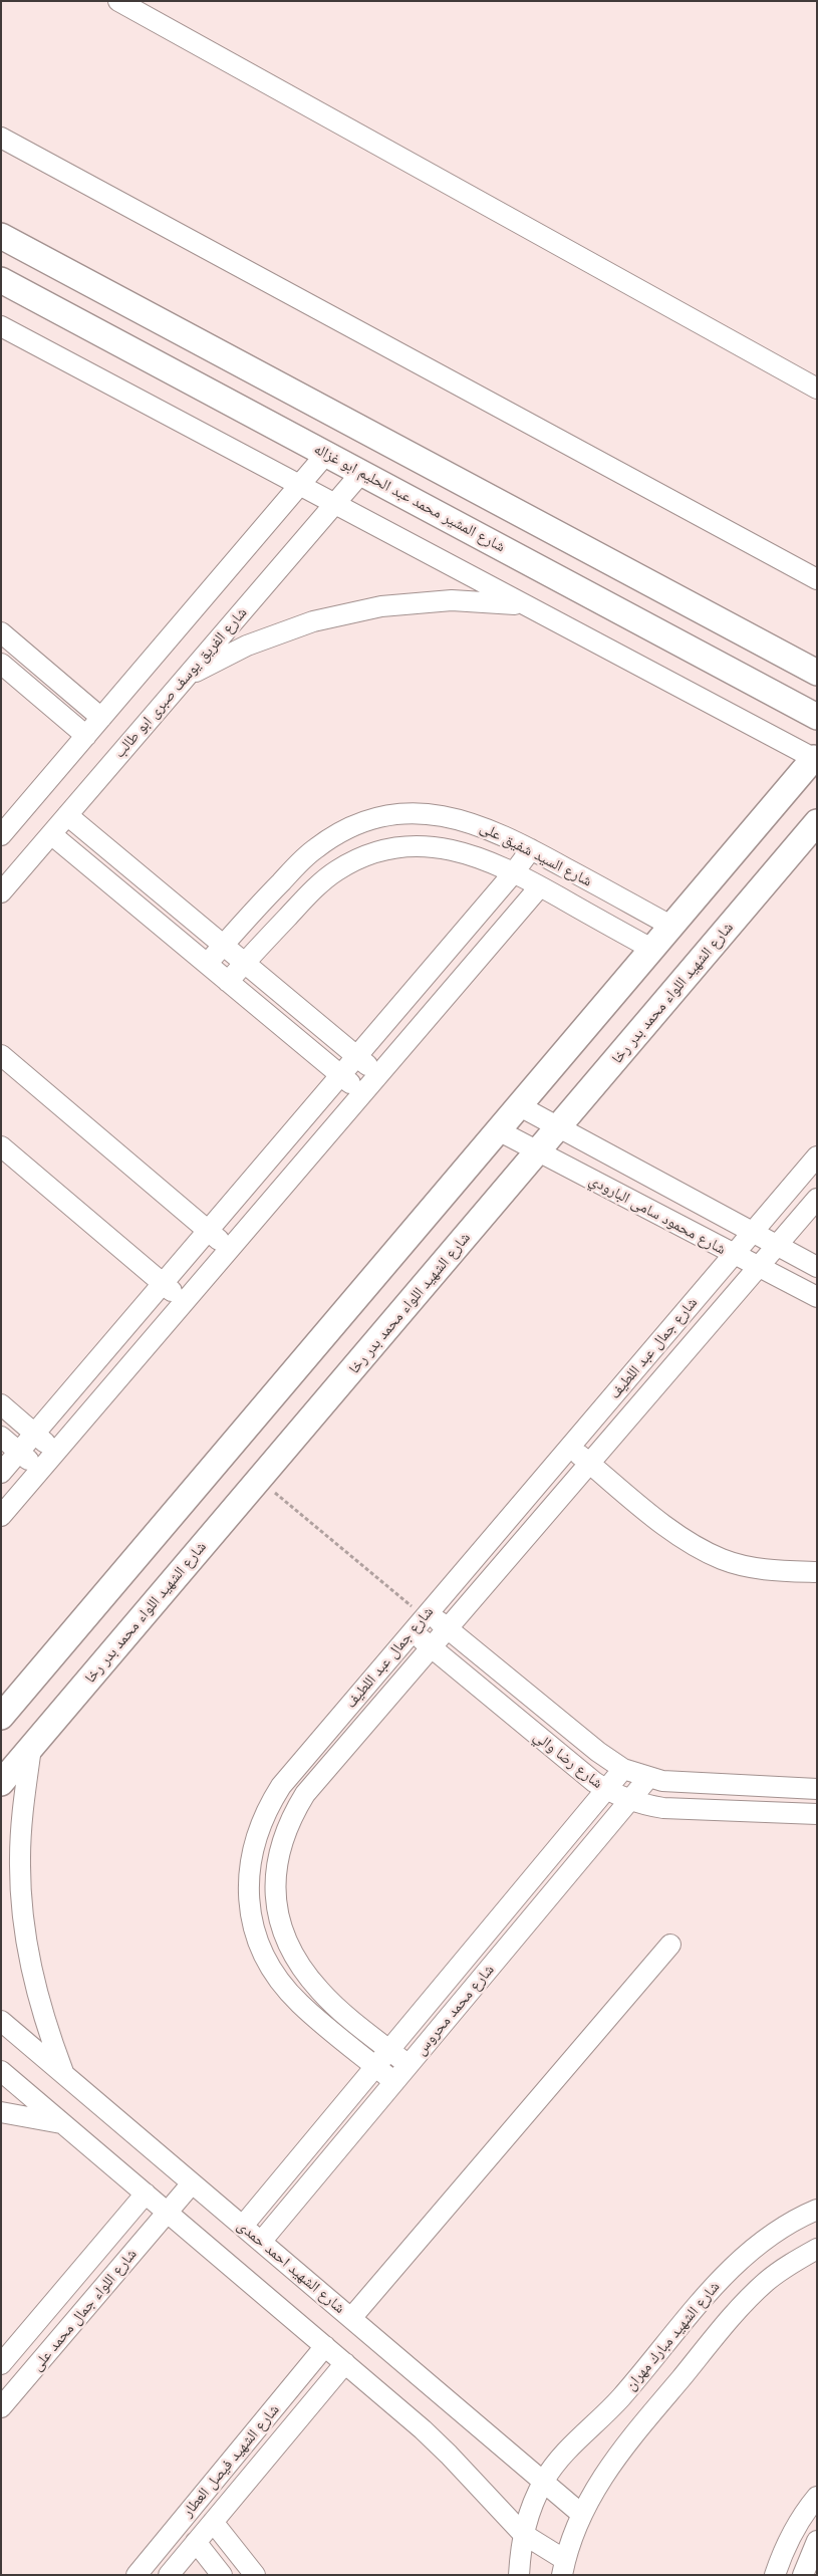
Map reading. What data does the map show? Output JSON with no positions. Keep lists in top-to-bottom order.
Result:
{
  "streets": {
    "street": [
      "شارع المشير محمد عبد الحليم ابو غزاله",
      "شارع الفريق يوسف صبرى ابو طالب",
      "شارع السيد شفيق على",
      "شارع الشهيد اللواء محمد بدر رخا",
      "شارع محمود سامى البارودي",
      "شارع جمال عبد اللطيف",
      "شارع رضا والي",
      "شارع محمد محروس",
      "شارع الشهيد احمد حمدى",
      "شارع اللواء جمال محمد على",
      "شارع الشهيد مبارك مهران",
      "شارع الشهيد فيصل العطار"
    ]
  },
  "crossings": [
    ["شارع المشير محمد عبد الحليم ابو غزاله", "شارع الفريق يوسف صبرى ابو طالب"],
    ["شارع الشهيد اللواء محمد بدر رخا", "شارع محمود سامى البارودي"],
    ["شارع محمود سامى البارودي", "شارع جمال عبد اللطيف"],
    ["شارع جمال عبد اللطيف", "شارع رضا والي"],
    ["شارع جمال عبد اللطيف", "شارع محمد محروس"],
    ["شارع رضا والي", "شارع محمد محروس"],
    ["شارع محمد محروس", "شارع الشهيد احمد حمدى"],
    ["شارع الشهيد احمد حمدى", "شارع اللواء جمال محمد على"],
    ["شارع الشهيد احمد حمدى", "شارع الشهيد مبارك مهران"]
  ]
}
